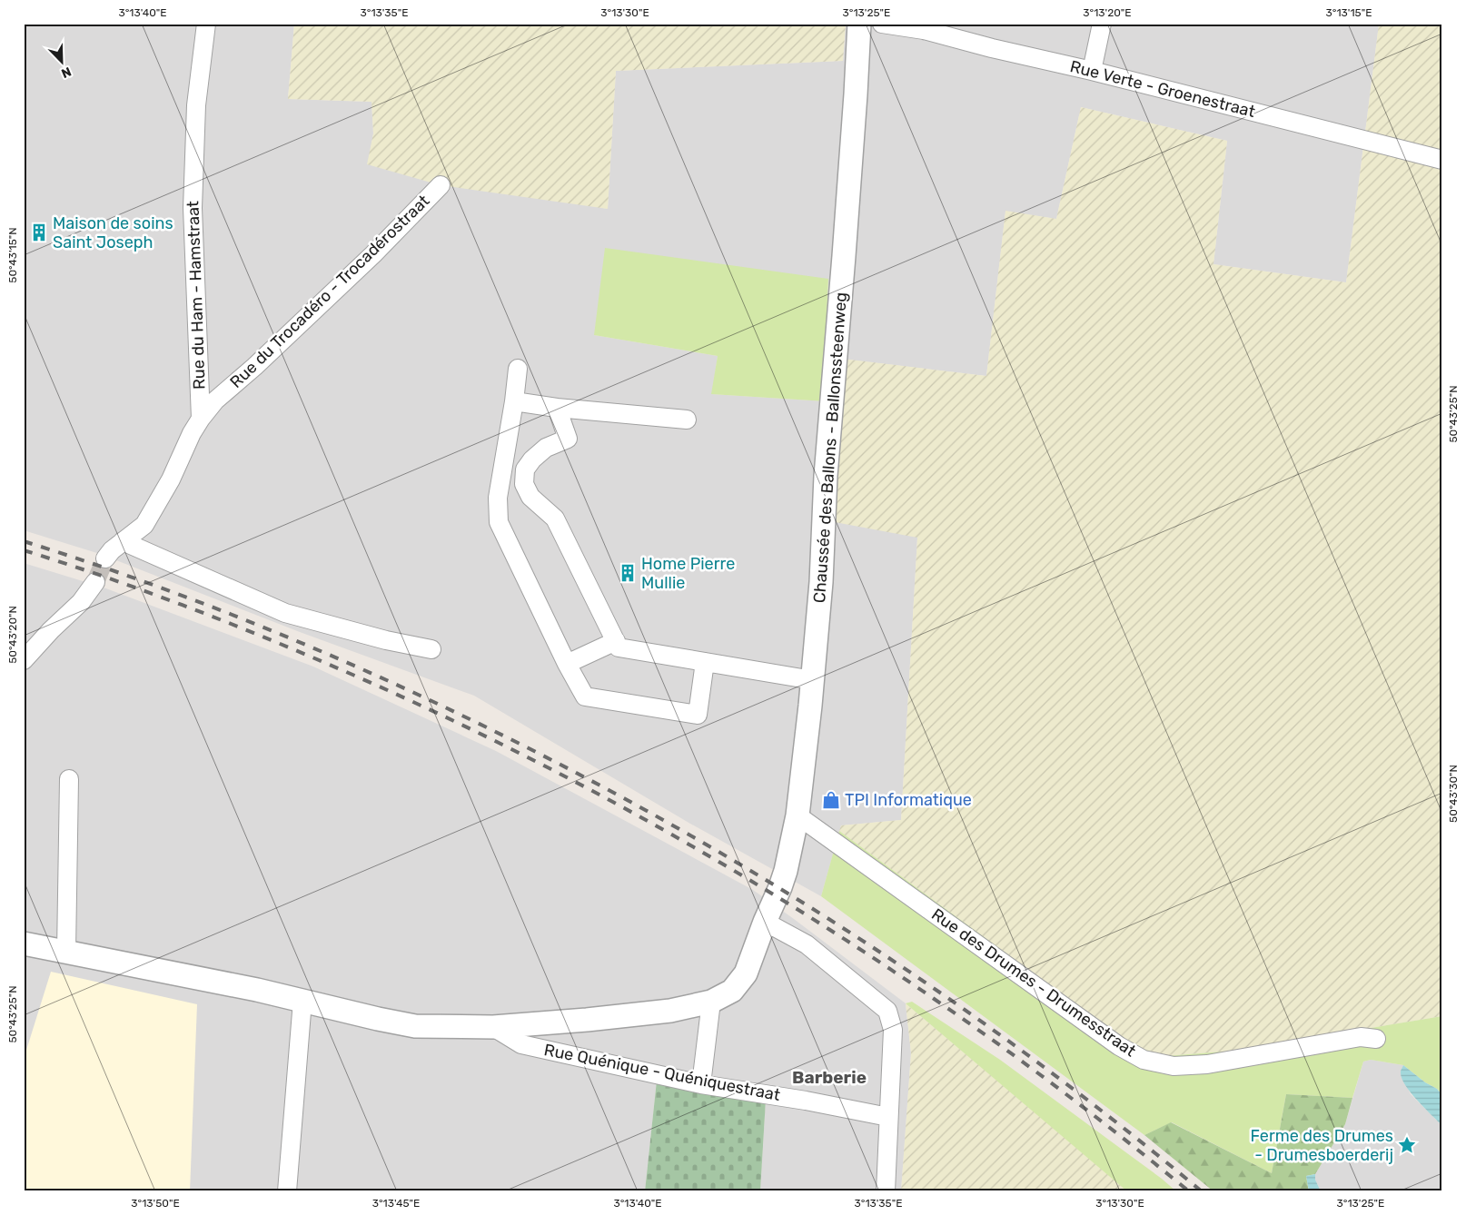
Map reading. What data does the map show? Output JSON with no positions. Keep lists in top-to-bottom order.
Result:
{
  "streets": {
    "street": [
      "Rue Verte - Groenestraat",
      "Rue du Trocadéro - Trocadérostraat",
      "Rue du Ham - Hamstraat",
      "Chaussée des Ballons - Ballonssteenweg",
      "Rue des Drumes - Drumesstraat",
      "Rue Quénique - Quéniquestraat"
    ]
  },
  "crossings": [
    ["Rue du Trocadéro - Trocadérostraat", "Rue du Ham - Hamstraat"],
    ["Chaussée des Ballons - Ballonssteenweg", "Rue des Drumes - Drumesstraat"],
    ["Chaussée des Ballons - Ballonssteenweg", "Rue Quénique - Quéniquestraat"]
  ],
  "districts": ["Barberie"],
  "places": {
    "building": ["Maison de soins Saint Joseph", "Home Pierre Mullie"],
    "shop": ["TPI Informatique"],
    "place": ["Ferme des Drumes - Drumesboerderij"]
  },
  "north": "bottom right",
  "coordinates": [
    "3°13'40\"E",
    "3°13'35\"E",
    "3°13'30\"E",
    "3°13'25\"E",
    "3°13'20\"E",
    "3°13'15\"E",
    "50°43'15\"N",
    "50°43'25\"N",
    "50°43'20\"N",
    "50°43'30\"N",
    "3°13'50\"E",
    "3°13'45\"E"
  ]
}
